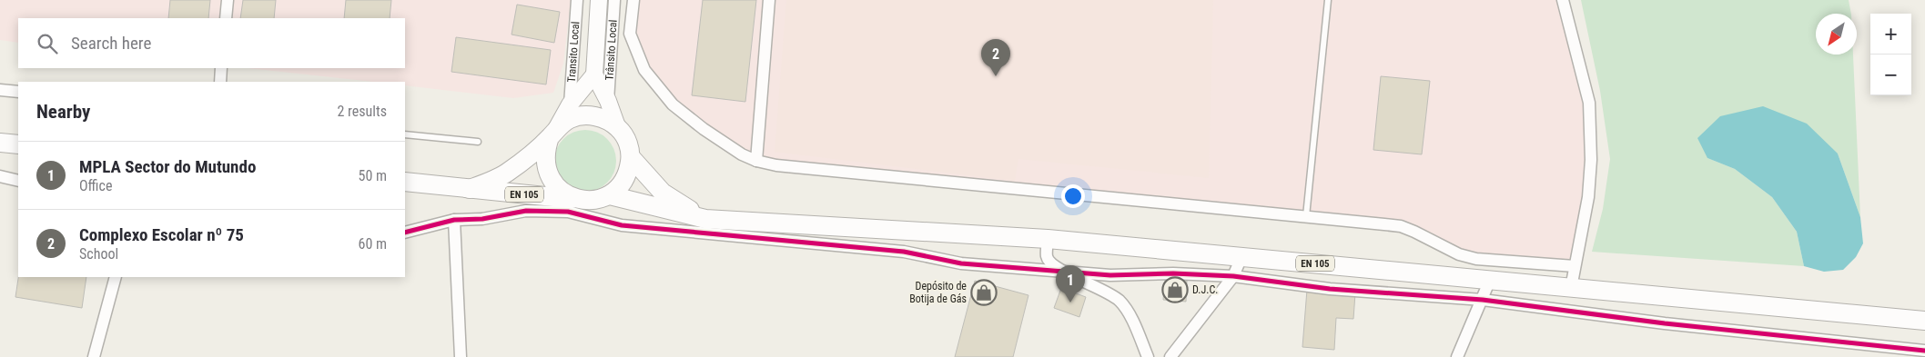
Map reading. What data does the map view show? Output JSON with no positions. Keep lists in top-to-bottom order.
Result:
{
  "streets": {
    "main road": ["EN 105"],
    "street": ["Trânsito Local", "Transito Local"]
  },
  "places": {
    "shop": ["D.J.C.", "Depósito de Botija de Gás"]
  },
  "north": "bottom left",
  "page": {
    "map_buttons": ["+", "−"],
    "search": "Search here",
    "pins": ["2", "1"],
    "heading": ["Nearby", "2 results"],
    "list": [
      {
        "mark": "1",
        "name": "MPLA Sector do Mutundo",
        "note": "Office",
        "value": "50 m"
      },
      {
        "mark": "2",
        "name": "Complexo Escolar nº 75",
        "note": "School",
        "value": "60 m"
      }
    ]
  }
}
